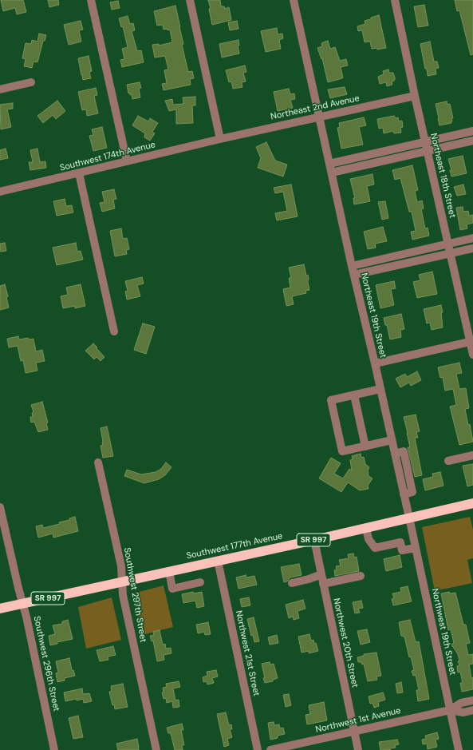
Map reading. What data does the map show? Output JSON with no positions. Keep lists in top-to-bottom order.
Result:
{
  "streets": {
    "highway": ["SR 997", "Southwest 177th Avenue"],
    "street": [
      "Northeast 2nd Avenue",
      "Southwest 174th Avenue",
      "Northeast 18th Street",
      "Northeast 19th Street",
      "Southwest 297th Street",
      "Northwest 19th Street",
      "Northwest 20th Street",
      "Northwest 21st Street",
      "Southwest 296th Street",
      "Northwest 1st Avenue"
    ]
  },
  "crossings": [
    ["Northeast 2nd Avenue", "Southwest 174th Avenue"],
    ["Northeast 2nd Avenue", "Northeast 18th Street"],
    ["Northeast 2nd Avenue", "Northeast 19th Street"],
    ["Northeast 19th Street", "Southwest 177th Avenue"],
    ["Northeast 19th Street", "Northwest 19th Street"],
    ["Southwest 177th Avenue", "Southwest 297th Street"],
    ["Southwest 177th Avenue", "Northwest 19th Street"],
    ["Southwest 177th Avenue", "Northwest 20th Street"],
    ["Southwest 177th Avenue", "Northwest 21st Street"],
    ["Southwest 177th Avenue", "Southwest 296th Street"],
    ["Northwest 19th Street", "Northwest 1st Avenue"],
    ["Northwest 20th Street", "Northwest 1st Avenue"]
  ]
}
